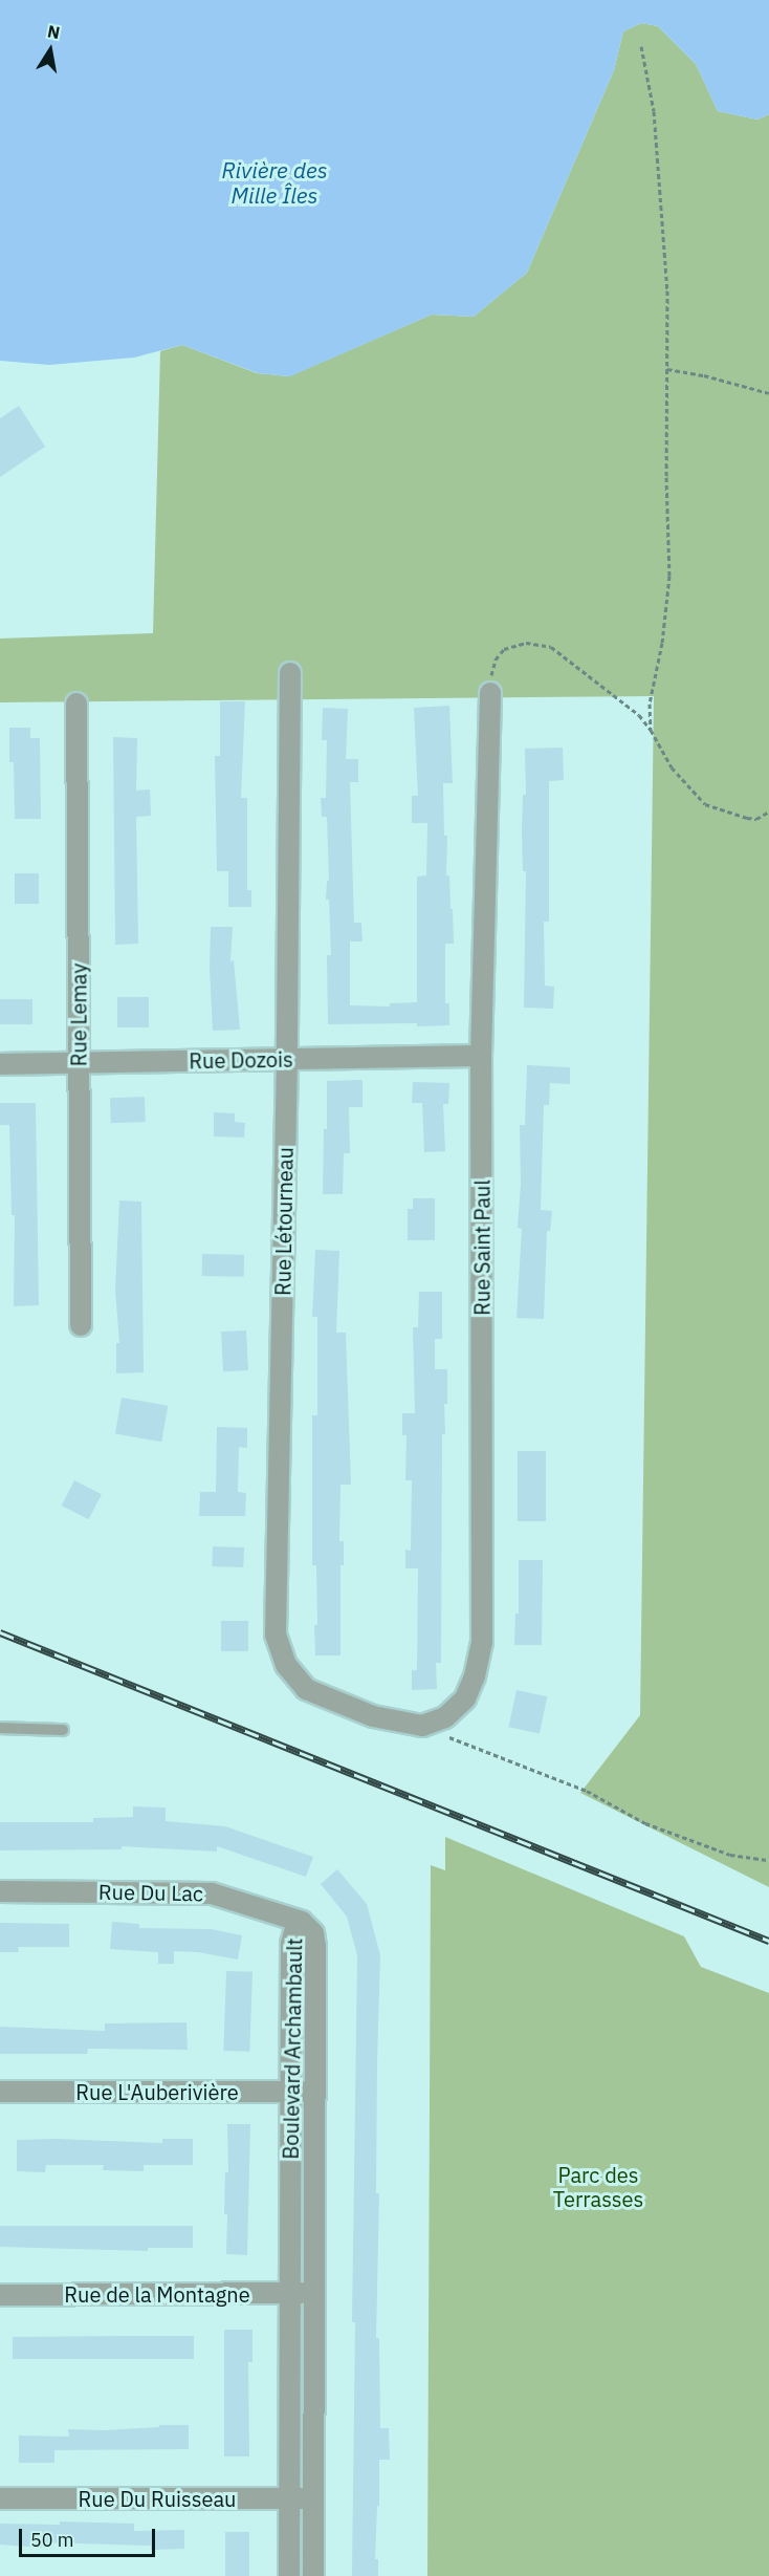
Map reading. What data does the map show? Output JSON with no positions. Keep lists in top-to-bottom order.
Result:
{
  "streets": {
    "street": [
      "Rue Lemay",
      "Rue Dozois",
      "Rue Létourneau",
      "Rue Saint Paul",
      "Rue Du Lac",
      "Boulevard Archambault",
      "Rue L'Auberivière",
      "Rue de la Montagne",
      "Rue Du Ruisseau"
    ]
  },
  "crossings": [
    ["Rue Lemay", "Rue Dozois"],
    ["Rue Dozois", "Rue Létourneau"],
    ["Rue Dozois", "Rue Saint Paul"],
    ["Rue Létourneau", "Rue Saint Paul"],
    ["Rue Du Lac", "Boulevard Archambault"],
    ["Boulevard Archambault", "Rue L'Auberivière"],
    ["Boulevard Archambault", "Rue de la Montagne"],
    ["Boulevard Archambault", "Rue Du Ruisseau"]
  ],
  "water": ["Rivière des Mille Îles"],
  "parks": ["Parc des Terrasses"],
  "scale_bar": "50 m",
  "north": "top"
}
